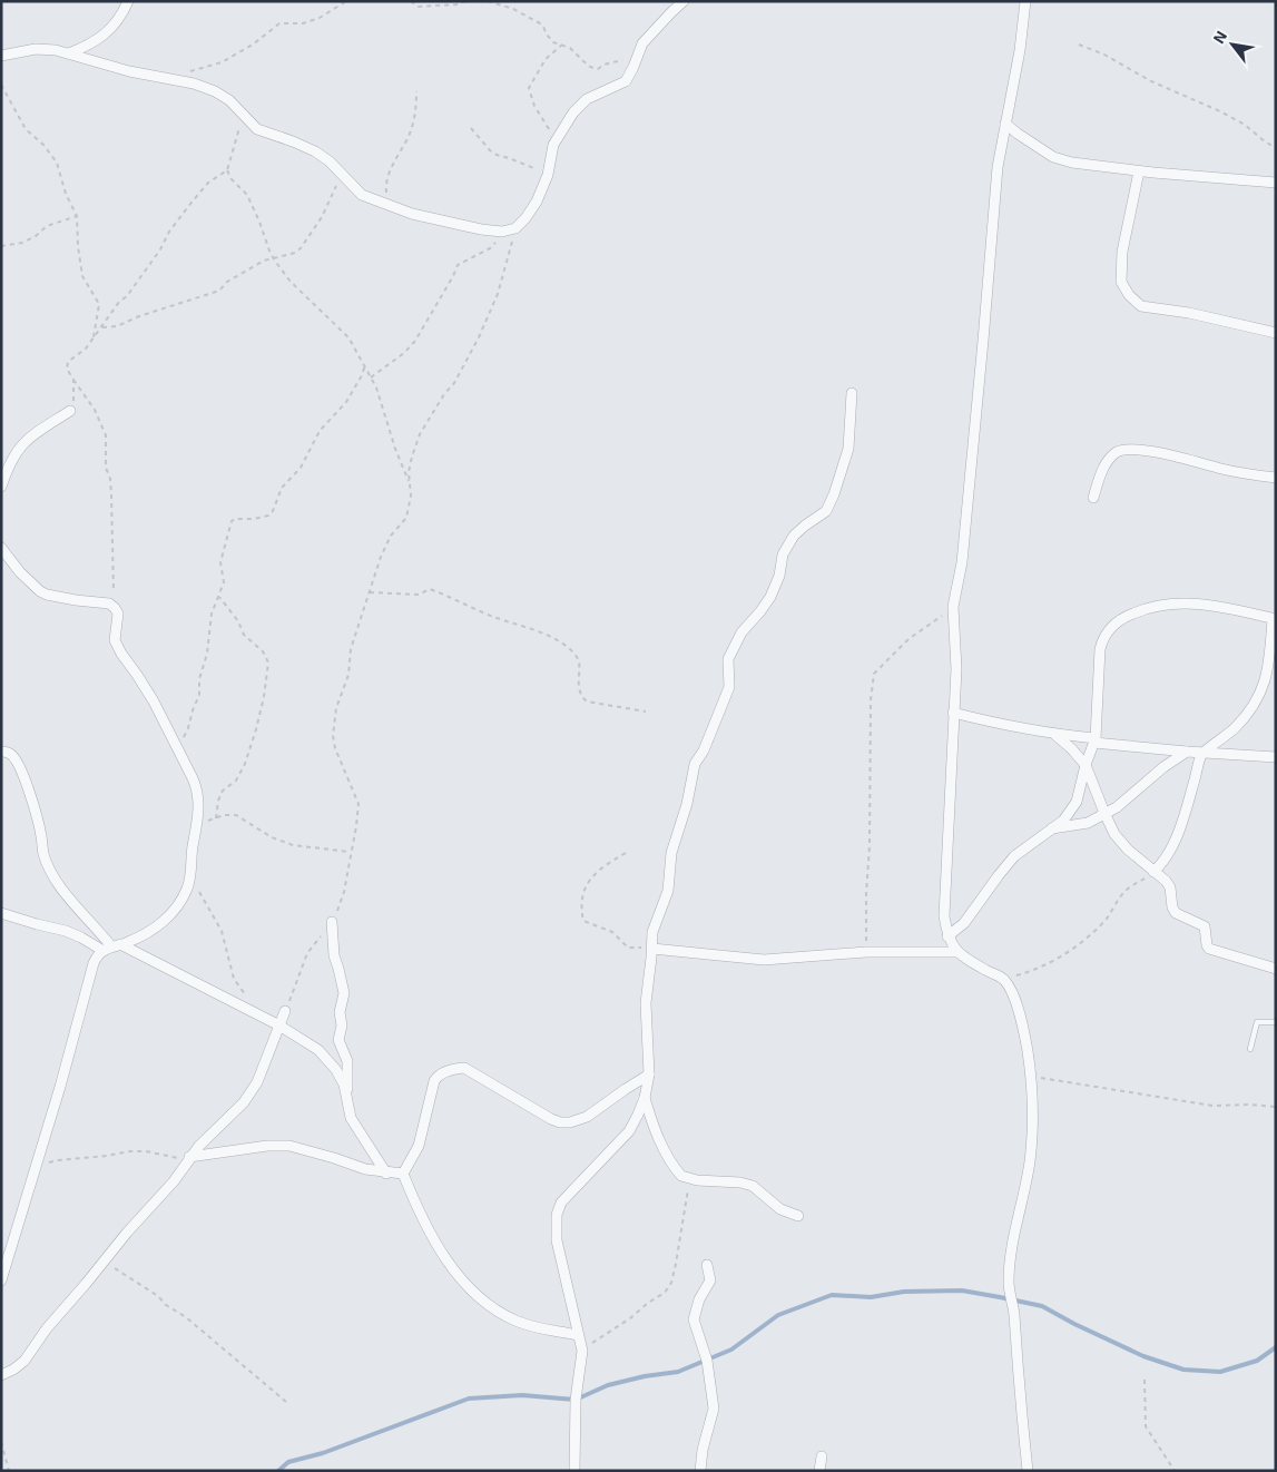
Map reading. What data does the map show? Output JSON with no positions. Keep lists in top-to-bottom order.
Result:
{
  "north": "top left"
}
